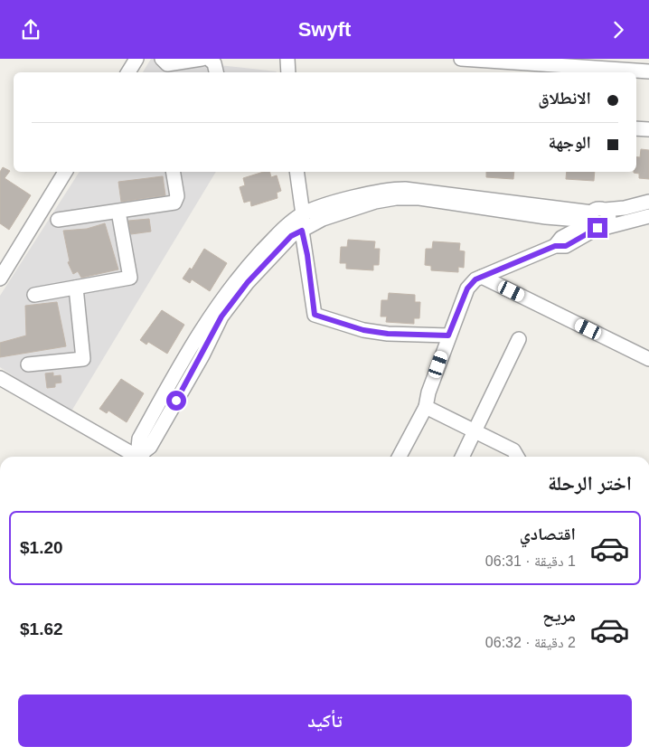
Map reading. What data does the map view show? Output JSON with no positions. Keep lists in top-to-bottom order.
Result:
{
  "page": {
    "header": "Swyft",
    "banner": ["الانطلاق", "الوجهة"],
    "heading": "اختر الرحلة",
    "list": [
      {
        "name": "اقتصادي",
        "note": "1 دقيقة · 06:31",
        "value": "$1.20"
      },
      {
        "name": "مريح",
        "note": "2 دقيقة · 06:32",
        "value": "$1.62"
      }
    ],
    "buttons": "تأكيد"
  }
}
